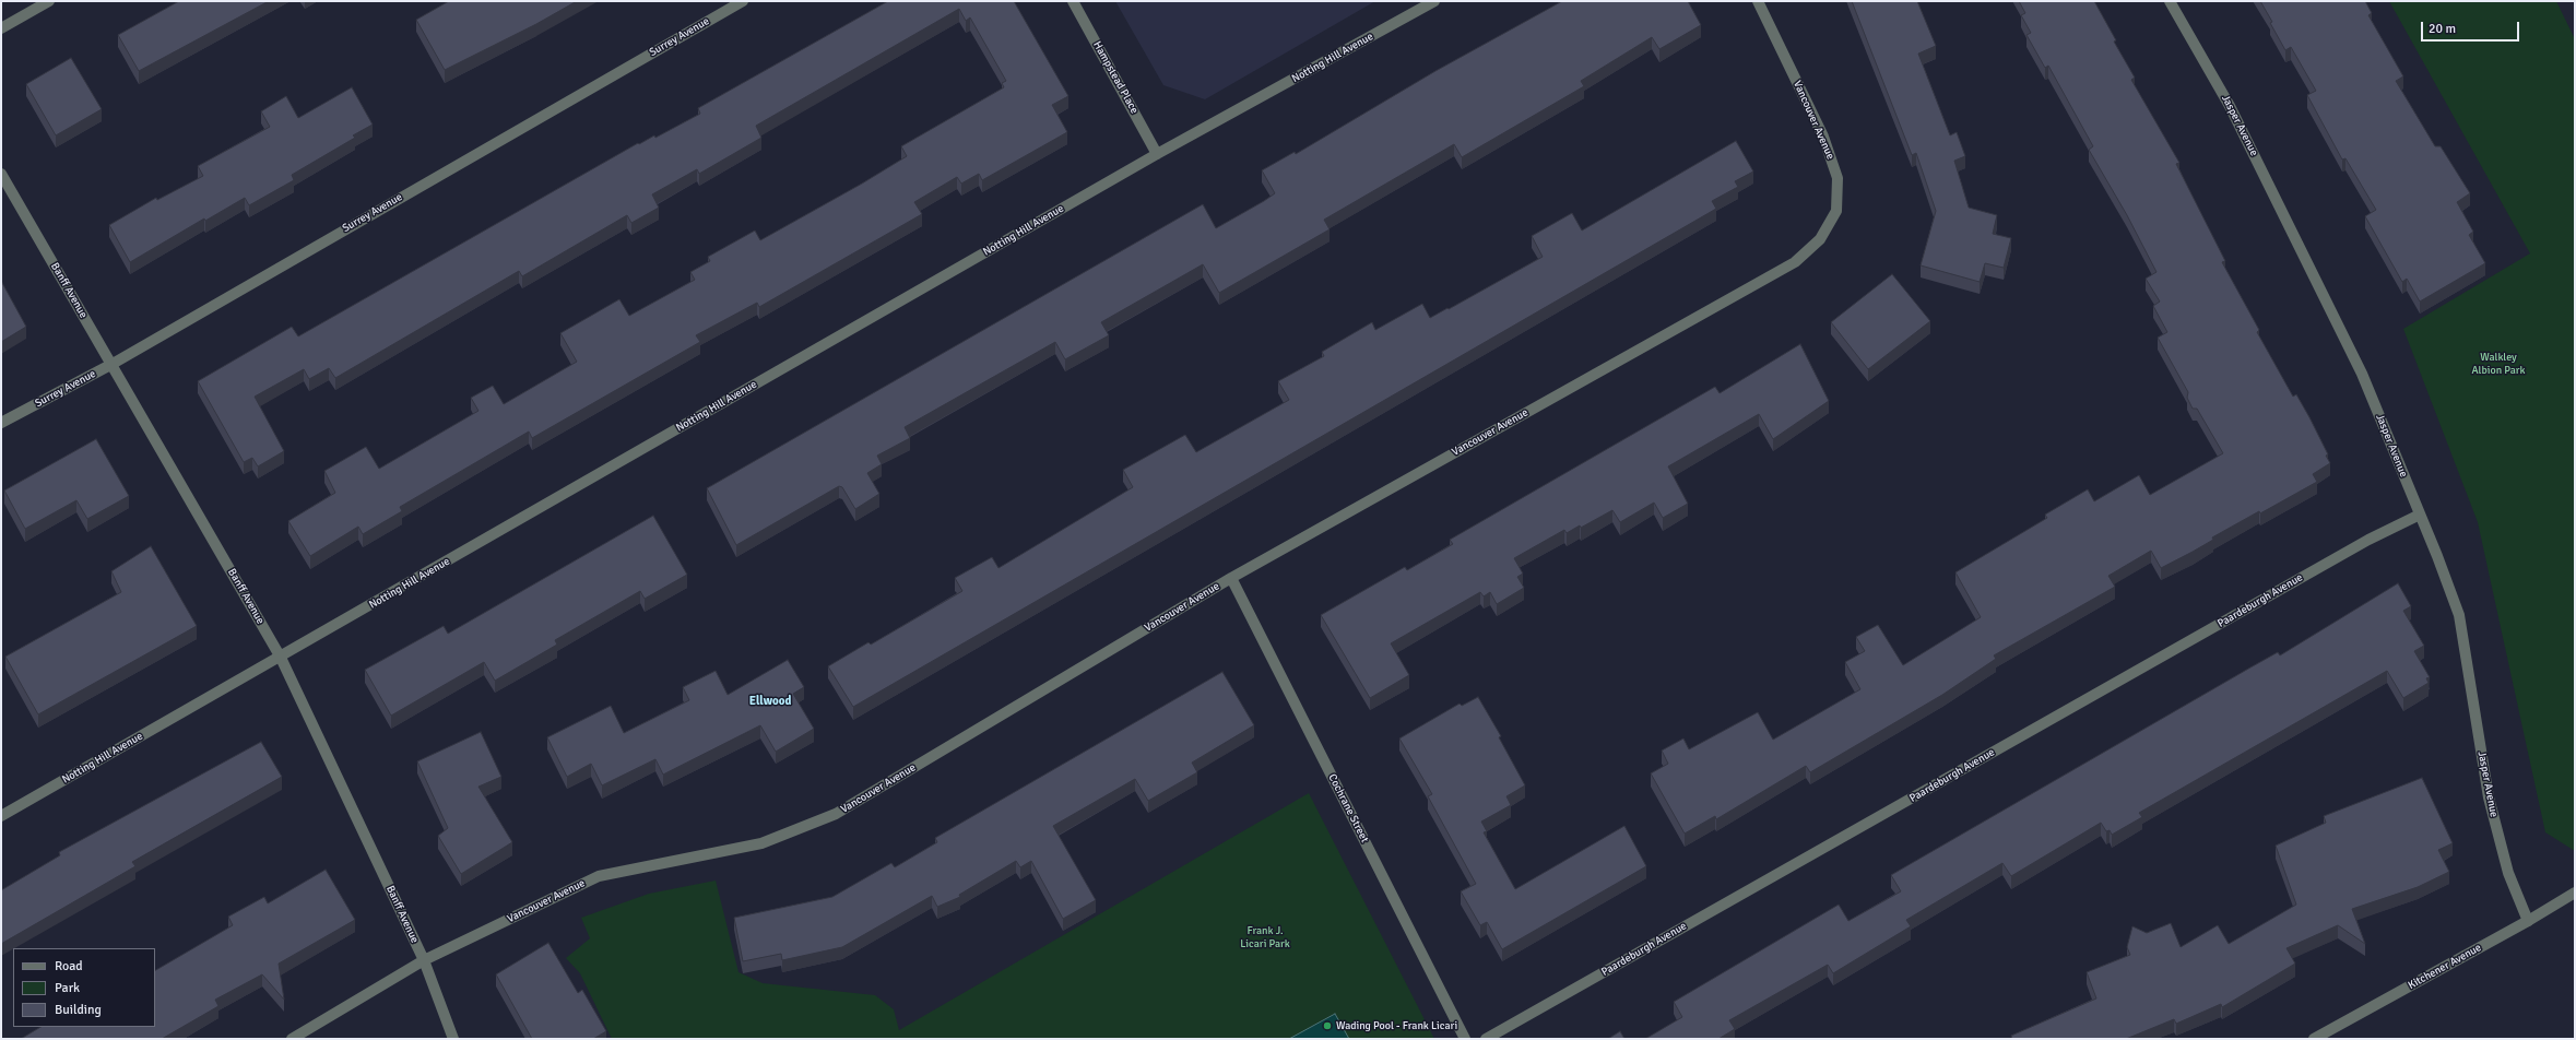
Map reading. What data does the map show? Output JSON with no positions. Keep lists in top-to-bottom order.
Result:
{
  "streets": {
    "street": [
      "Surrey Avenue",
      "Notting Hill Avenue",
      "Hampstead Place",
      "Vancouver Avenue",
      "Jasper Avenue",
      "Banff Avenue",
      "Paardeburgh Avenue",
      "Cochrane Street",
      "Kitchener Avenue"
    ]
  },
  "crossings": [
    ["Surrey Avenue", "Banff Avenue"],
    ["Notting Hill Avenue", "Hampstead Place"],
    ["Notting Hill Avenue", "Banff Avenue"],
    ["Vancouver Avenue", "Banff Avenue"],
    ["Vancouver Avenue", "Cochrane Street"],
    ["Jasper Avenue", "Paardeburgh Avenue"],
    ["Jasper Avenue", "Kitchener Avenue"]
  ],
  "districts": ["Ellwood"],
  "parks": ["Walkley Albion Park", "Frank J. Licari Park"],
  "places": ["Wading Pool - Frank Licari"],
  "legend": ["Road", "Park", "Building"],
  "scale_bar": "20 m"
}
